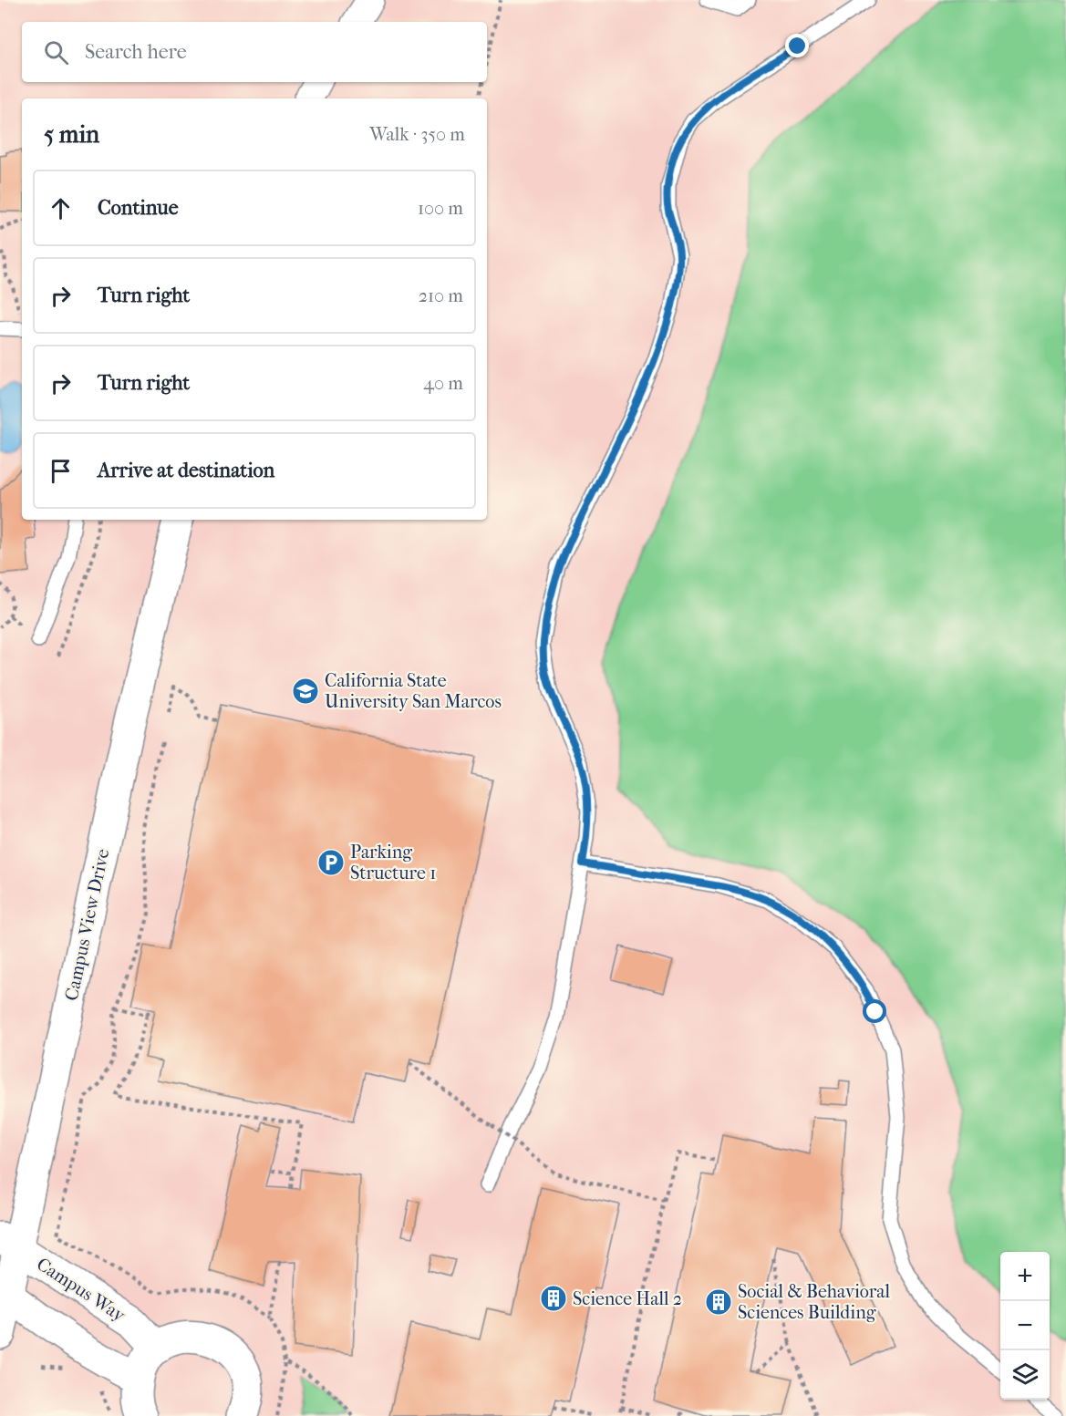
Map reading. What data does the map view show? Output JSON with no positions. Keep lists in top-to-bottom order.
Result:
{
  "streets": {
    "street": ["Campus View Drive", "Campus Way"]
  },
  "crossings": [
    ["Campus View Drive", "Campus Way"]
  ],
  "places": {
    "school or university": ["California State University San Marcos"],
    "parking": ["Parking Structure 1"],
    "building": ["Science Hall 2", "Social & Behavioral Sciences Building"]
  },
  "page": {
    "search": "Search here",
    "heading": ["5 min", "Walk · 350 m"],
    "list": [
      ["Continue", "100 m"],
      ["Turn right", "210 m"],
      ["Turn right", "40 m"],
      "Arrive at destination"
    ],
    "map_buttons": ["+", "−"]
  }
}
